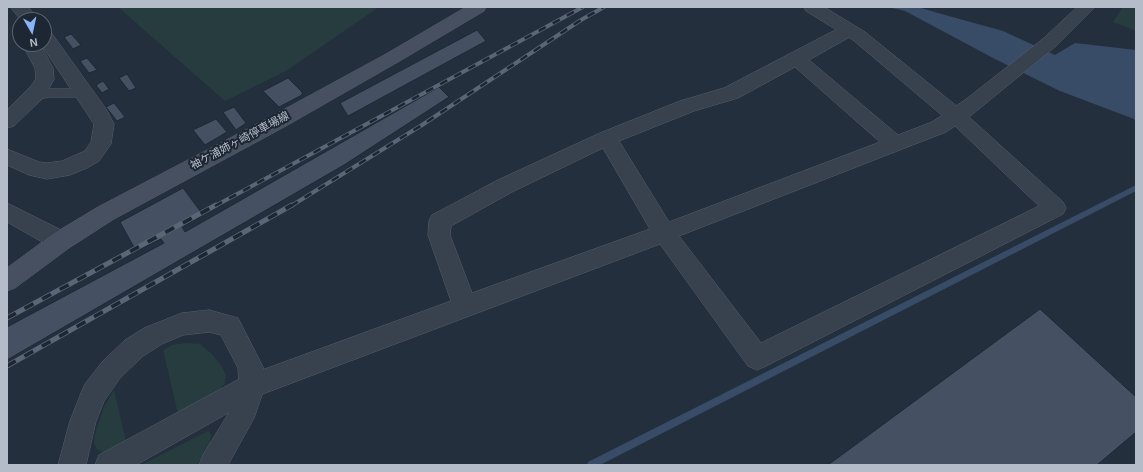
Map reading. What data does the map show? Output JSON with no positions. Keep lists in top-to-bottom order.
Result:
{
  "streets": {
    "main road": ["袖ケ浦姉ヶ崎停車場線"]
  },
  "north": "bottom"
}
